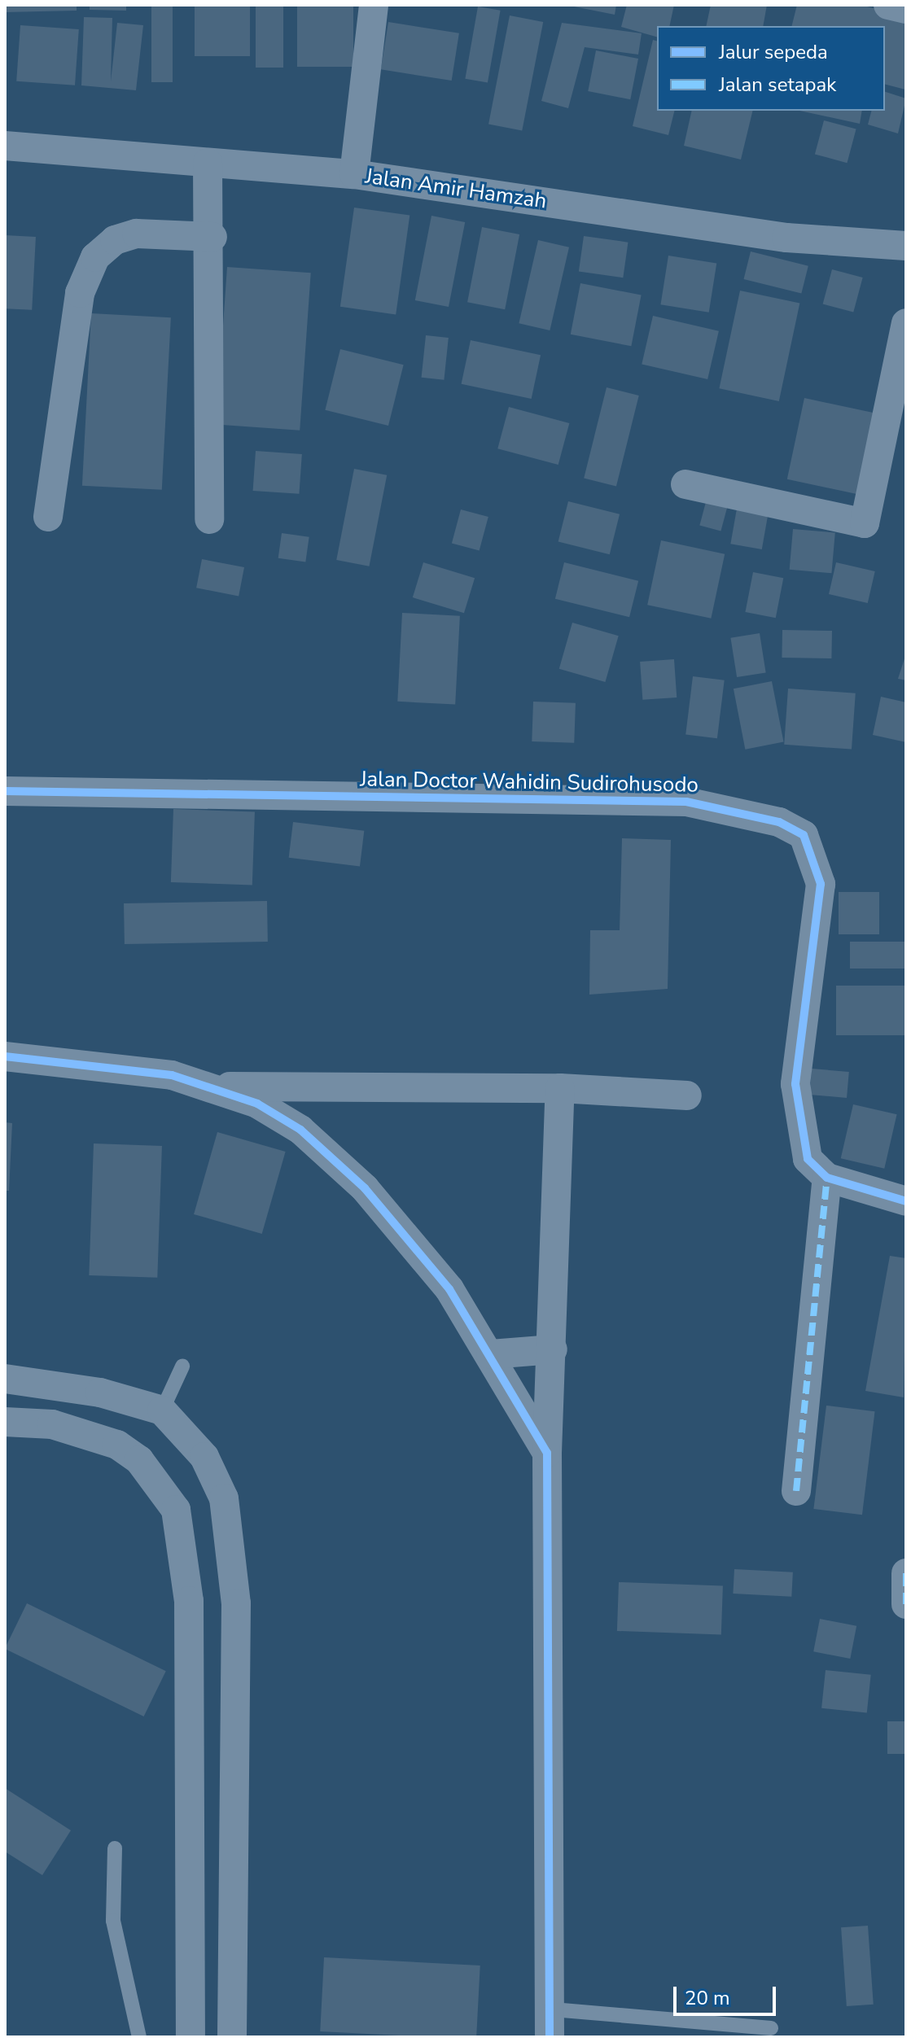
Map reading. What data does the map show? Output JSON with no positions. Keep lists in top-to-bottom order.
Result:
{
  "streets": {
    "street": ["Jalan Amir Hamzah", "Jalan Doctor Wahidin Sudirohusodo"]
  },
  "legend": ["Jalur sepeda", "Jalan setapak"],
  "scale_bar": "20 m"
}
